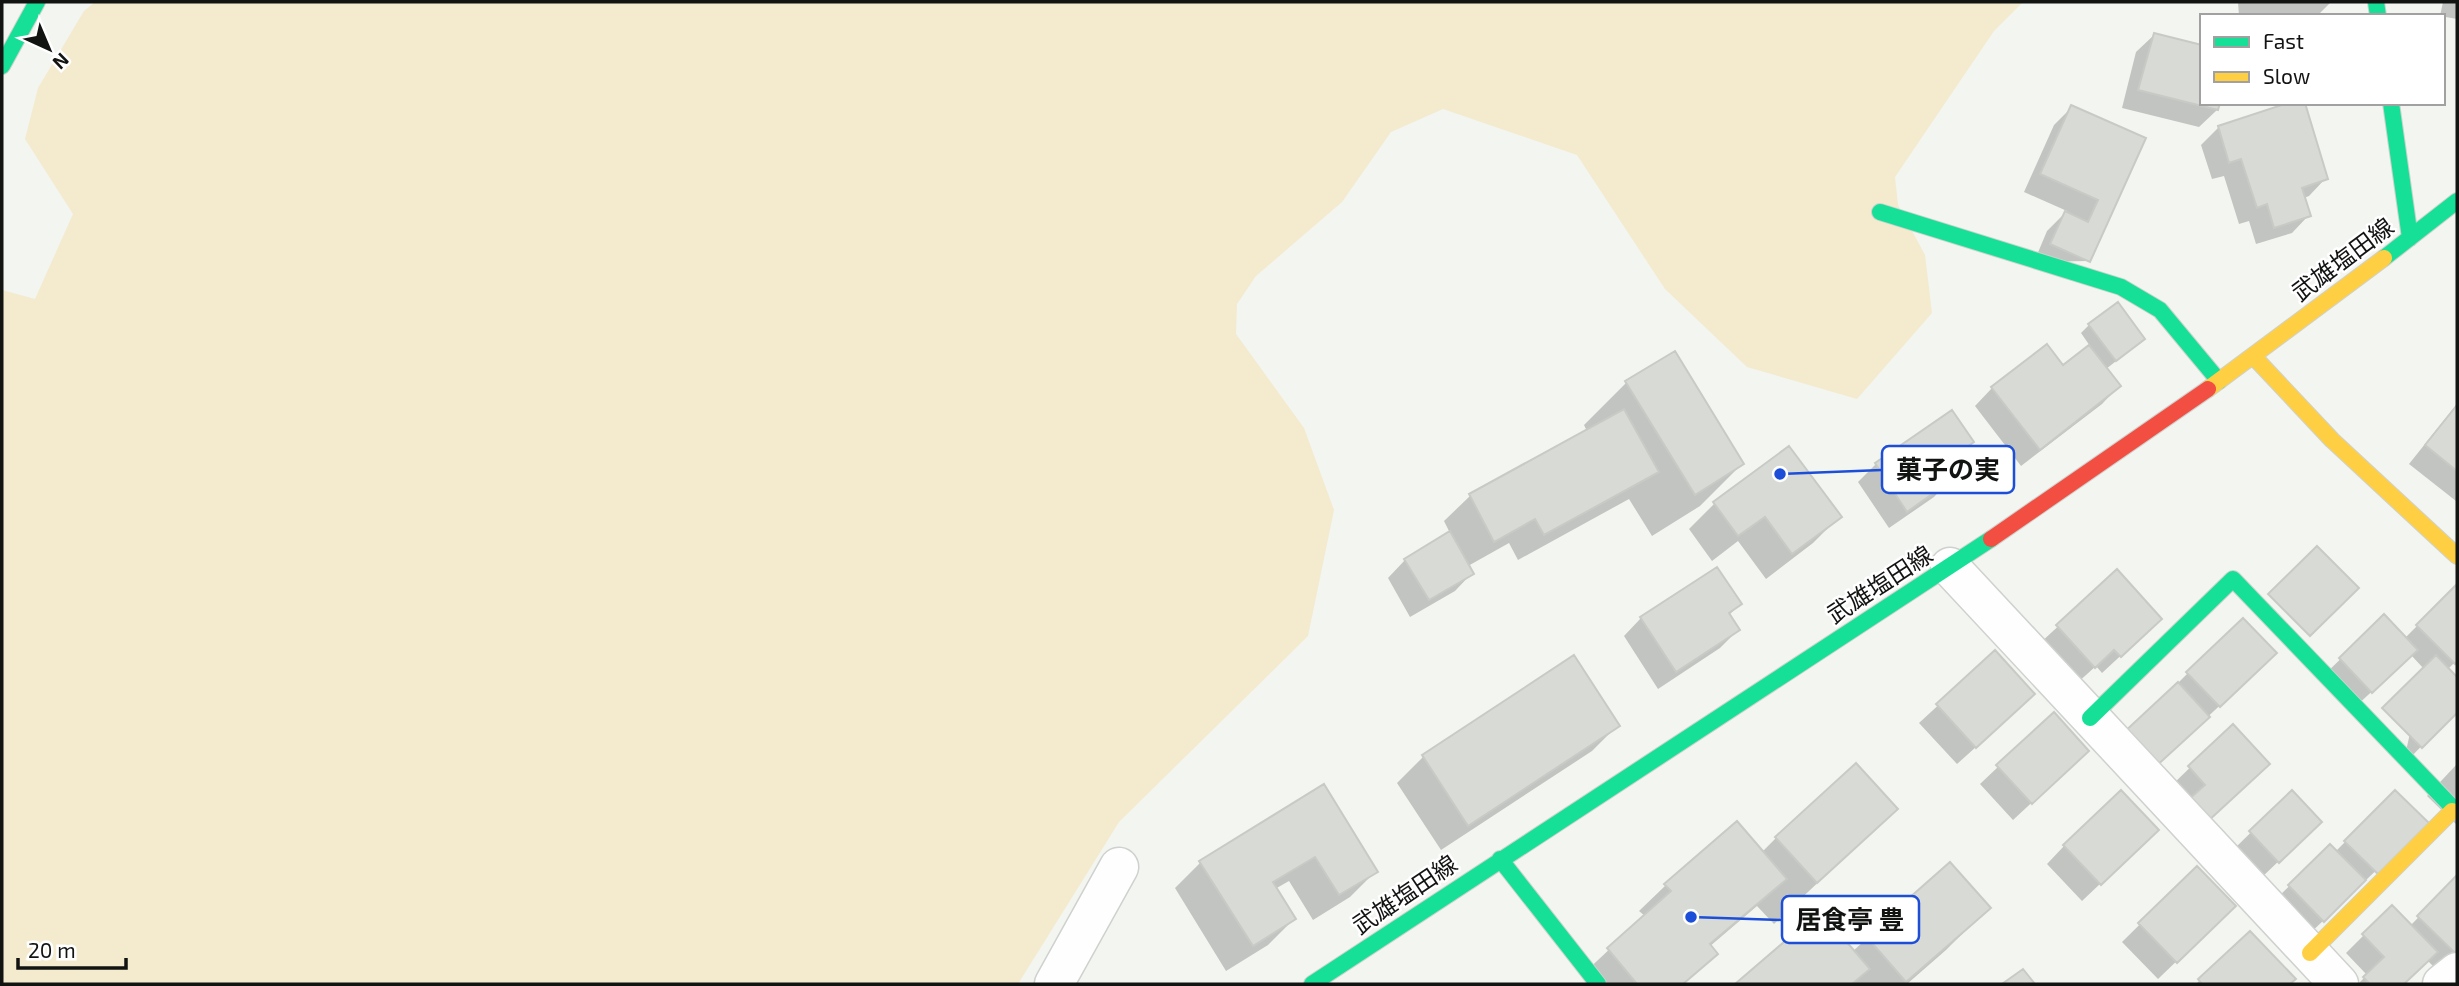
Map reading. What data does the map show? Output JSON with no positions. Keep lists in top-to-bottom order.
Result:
{
  "streets": {
    "street": ["武雄塩田線"]
  },
  "places": ["菓子の実", "居食亭 豊"],
  "legend": ["Fast", "Slow"],
  "scale_bar": "20 m",
  "north": "bottom right"
}
